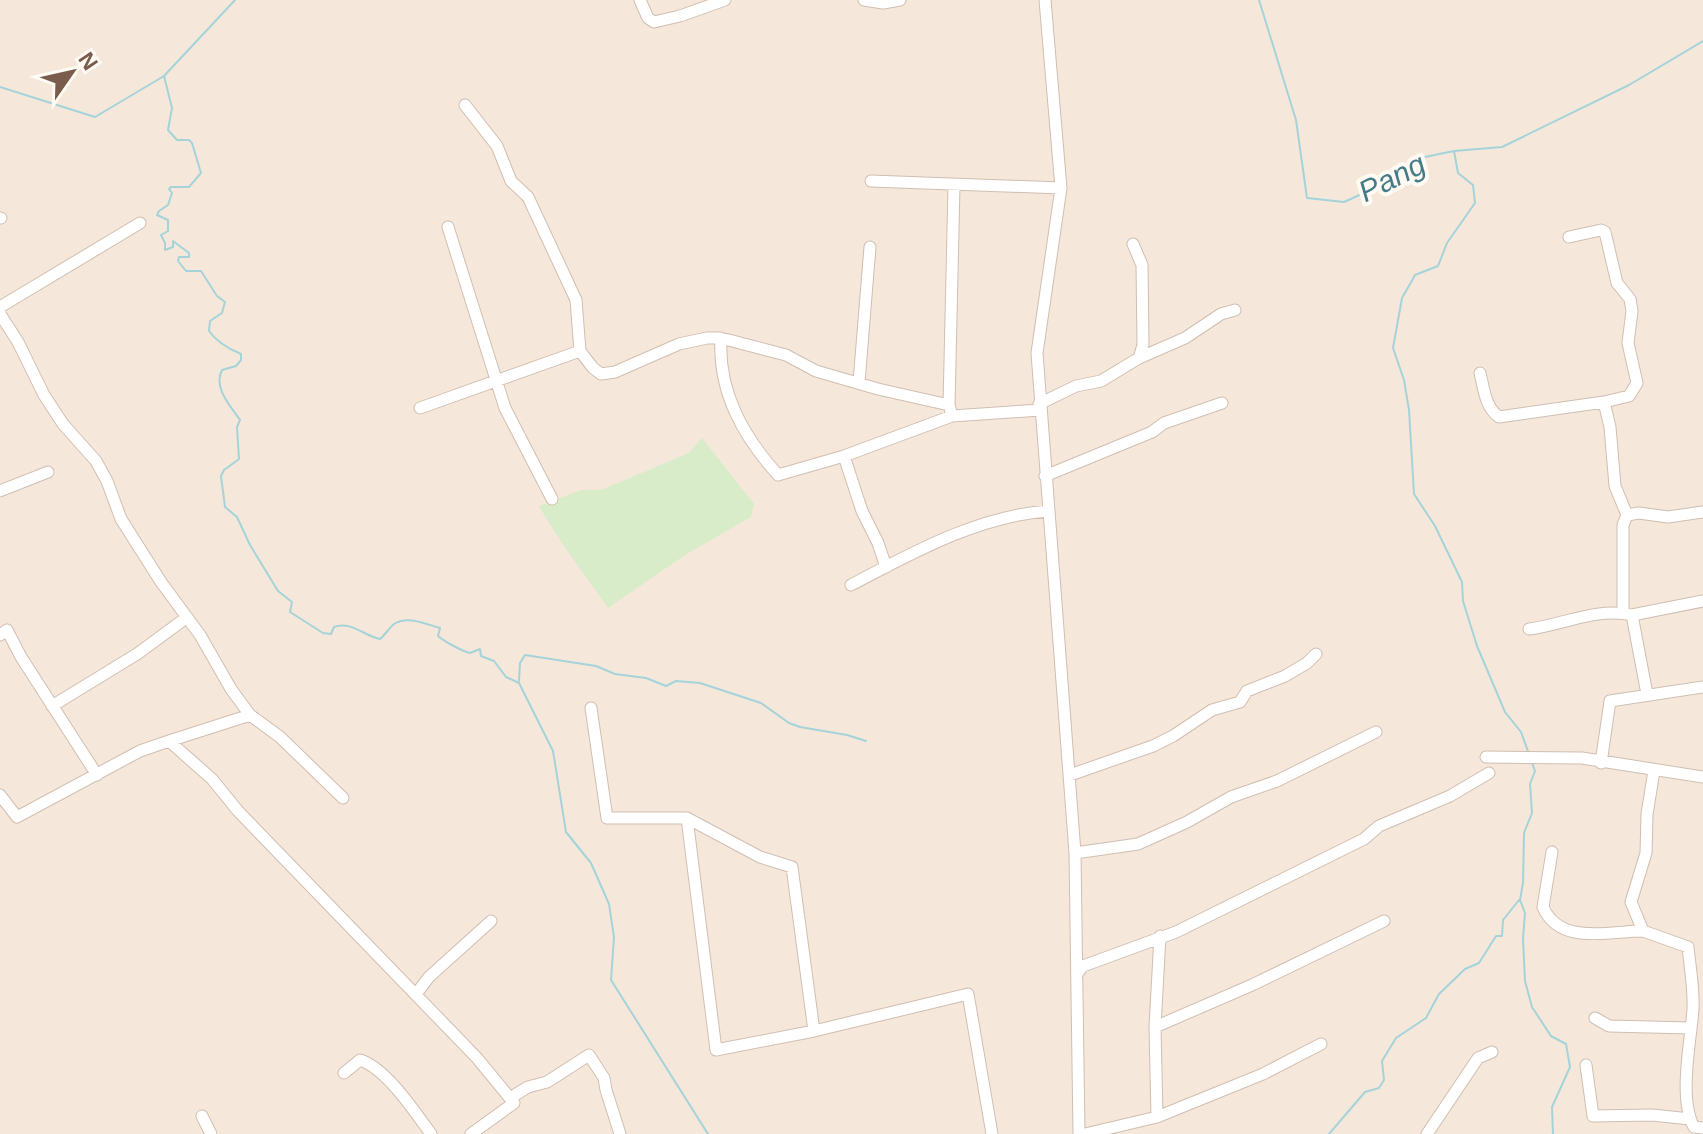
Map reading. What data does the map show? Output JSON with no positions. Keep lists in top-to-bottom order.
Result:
{
  "water": ["Pang"],
  "north": "top right"
}
